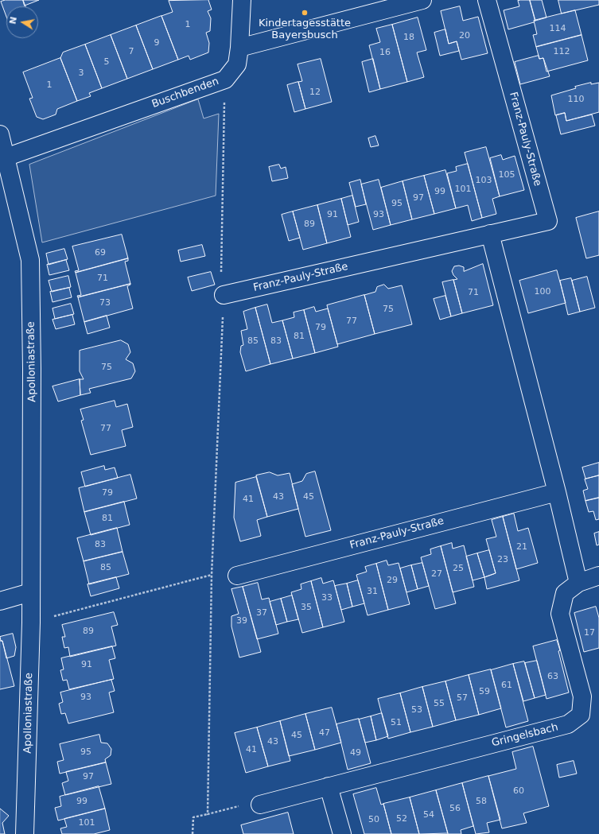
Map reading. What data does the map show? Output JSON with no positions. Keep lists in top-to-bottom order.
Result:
{
  "streets": {
    "street": [
      "Buschbenden",
      "Franz-Pauly-Straße",
      "Apolloniastraße",
      "Gringelsbach"
    ]
  },
  "crossings": [
    ["Buschbenden", "Apolloniastraße"]
  ],
  "places": ["Kindertagesstätte Bayersbusch"],
  "house_numbers": [
    "1",
    "114",
    "20",
    "18",
    "9",
    "7",
    "112",
    "16",
    "5",
    "3",
    "1",
    "12",
    "110",
    "105",
    "103",
    "101",
    "99",
    "97",
    "95",
    "91",
    "93",
    "89",
    "69",
    "71",
    "100",
    "71",
    "73",
    "75",
    "77",
    "79",
    "81",
    "85",
    "83",
    "75",
    "77",
    "79",
    "43",
    "45",
    "41",
    "81",
    "83",
    "21",
    "23",
    "85",
    "25",
    "27",
    "29",
    "31",
    "33",
    "35",
    "37",
    "39",
    "89",
    "17",
    "91",
    "63",
    "61",
    "59",
    "93",
    "57",
    "55",
    "53",
    "51",
    "47",
    "45",
    "43",
    "41",
    "95",
    "49",
    "97",
    "60",
    "99",
    "58",
    "56",
    "54",
    "52",
    "50",
    "101"
  ],
  "north": "left"
}
